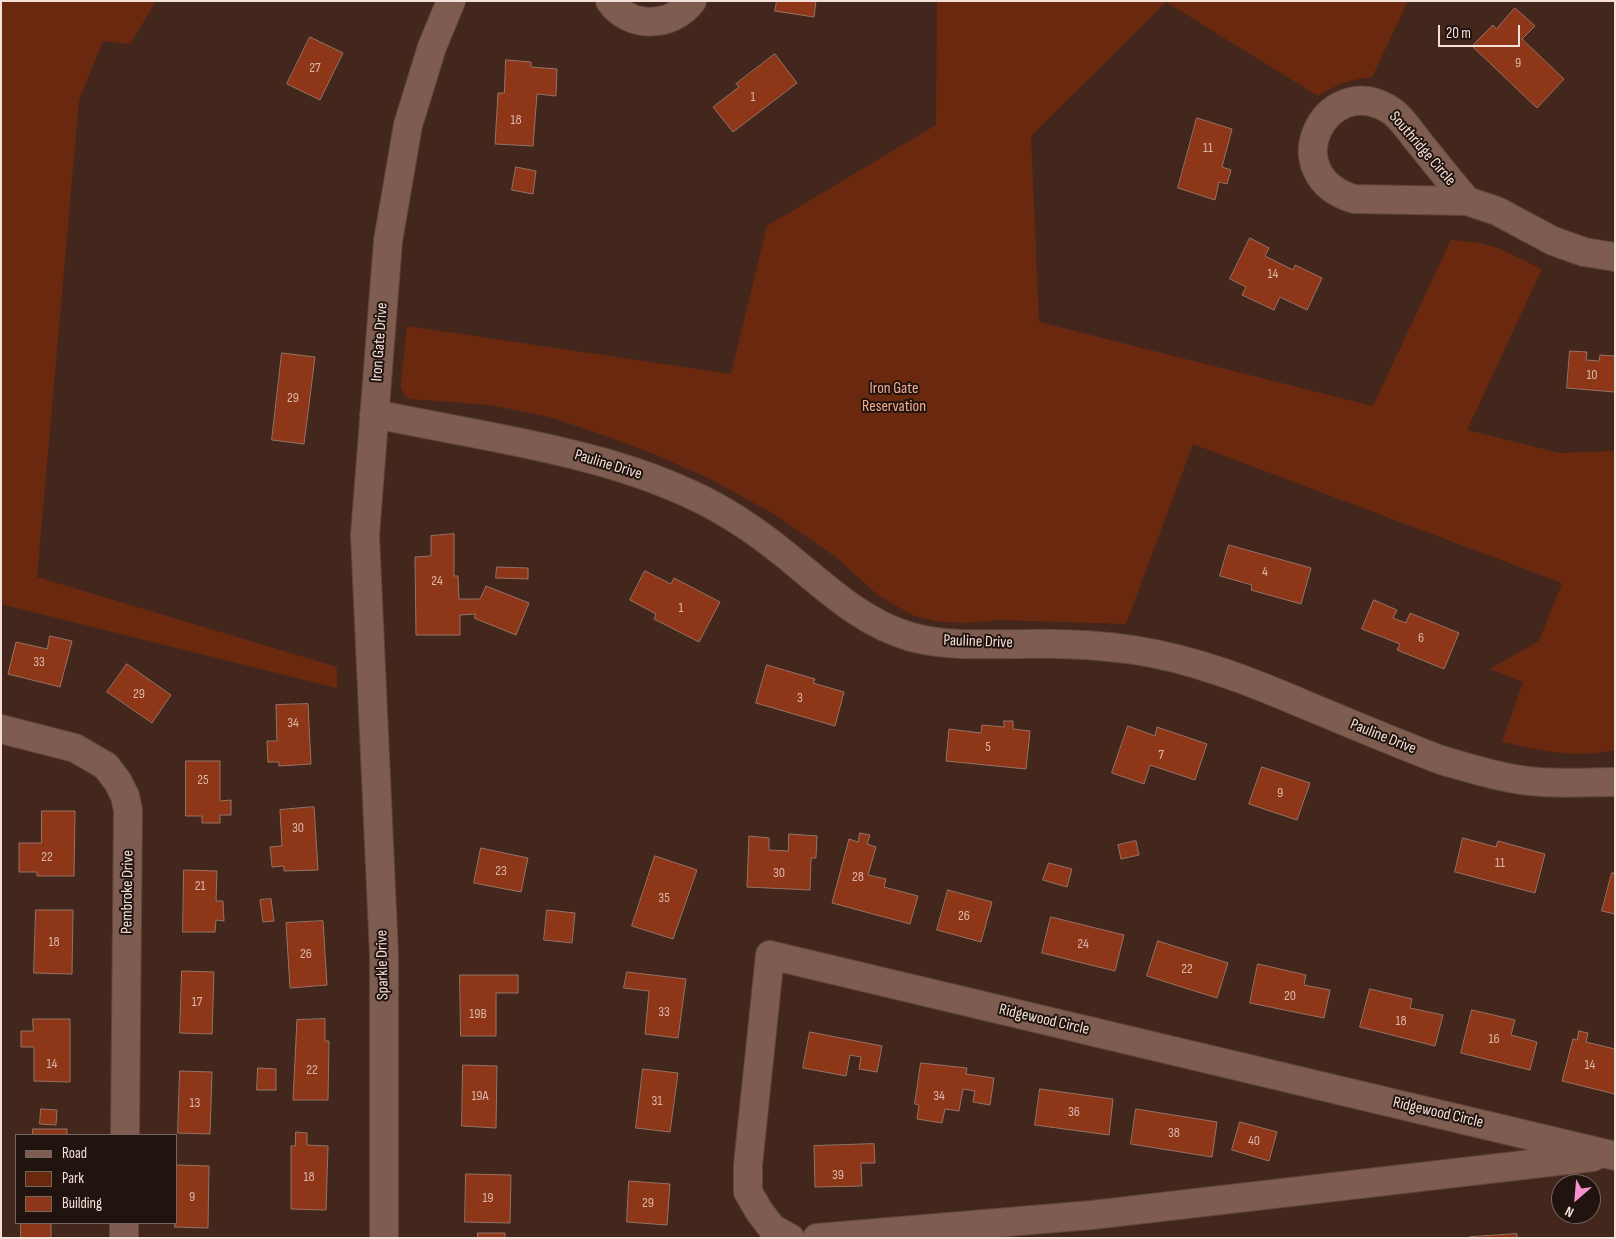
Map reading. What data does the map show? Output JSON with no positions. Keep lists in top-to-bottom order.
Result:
{
  "streets": {
    "street": [
      "Southridge Circle",
      "Iron Gate Drive",
      "Pauline Drive",
      "Pembroke Drive",
      "Sparkle Drive",
      "Ridgewood Circle"
    ]
  },
  "crossings": [
    ["Iron Gate Drive", "Pauline Drive"],
    ["Iron Gate Drive", "Sparkle Drive"]
  ],
  "parks": ["Iron Gate Reservation"],
  "house_numbers": [
    "9",
    "27",
    "1",
    "18",
    "11",
    "14",
    "10",
    "29",
    "4",
    "24",
    "1",
    "6",
    "33",
    "29",
    "3",
    "34",
    "5",
    "7",
    "25",
    "9",
    "30",
    "22",
    "11",
    "23",
    "30",
    "28",
    "21",
    "35",
    "26",
    "18",
    "24",
    "26",
    "22",
    "20",
    "17",
    "33",
    "19B",
    "18",
    "16",
    "14",
    "14",
    "22",
    "19A",
    "34",
    "31",
    "13",
    "36",
    "38",
    "40",
    "39",
    "18",
    "9",
    "19",
    "29"
  ],
  "legend": ["Road", "Park", "Building"],
  "scale_bar": "20 m",
  "north": "bottom left"
}
